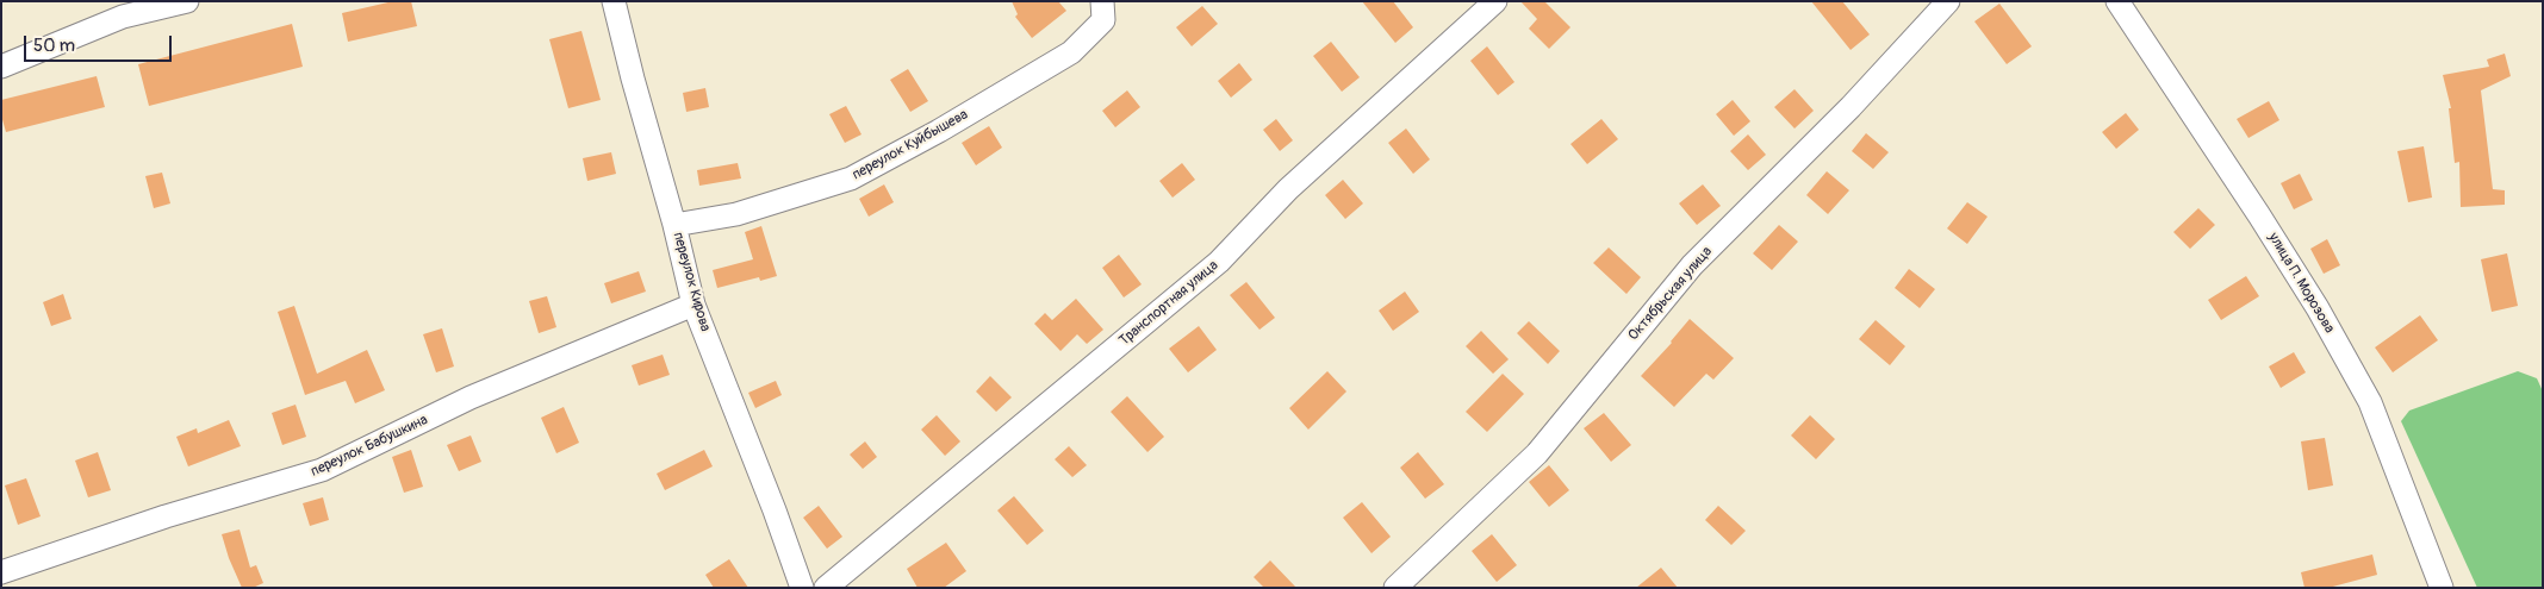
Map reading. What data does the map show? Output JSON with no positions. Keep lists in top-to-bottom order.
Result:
{
  "streets": {
    "street": [
      "переулок Куйбышева",
      "переулок Кирова",
      "улица П. Морозова",
      "Октябрьская улица",
      "Транспортная улица",
      "переулок Бабушкина"
    ]
  },
  "crossings": [
    ["переулок Куйбышева", "переулок Кирова"],
    ["переулок Кирова", "переулок Бабушкина"]
  ],
  "scale_bar": "50 m"
}
